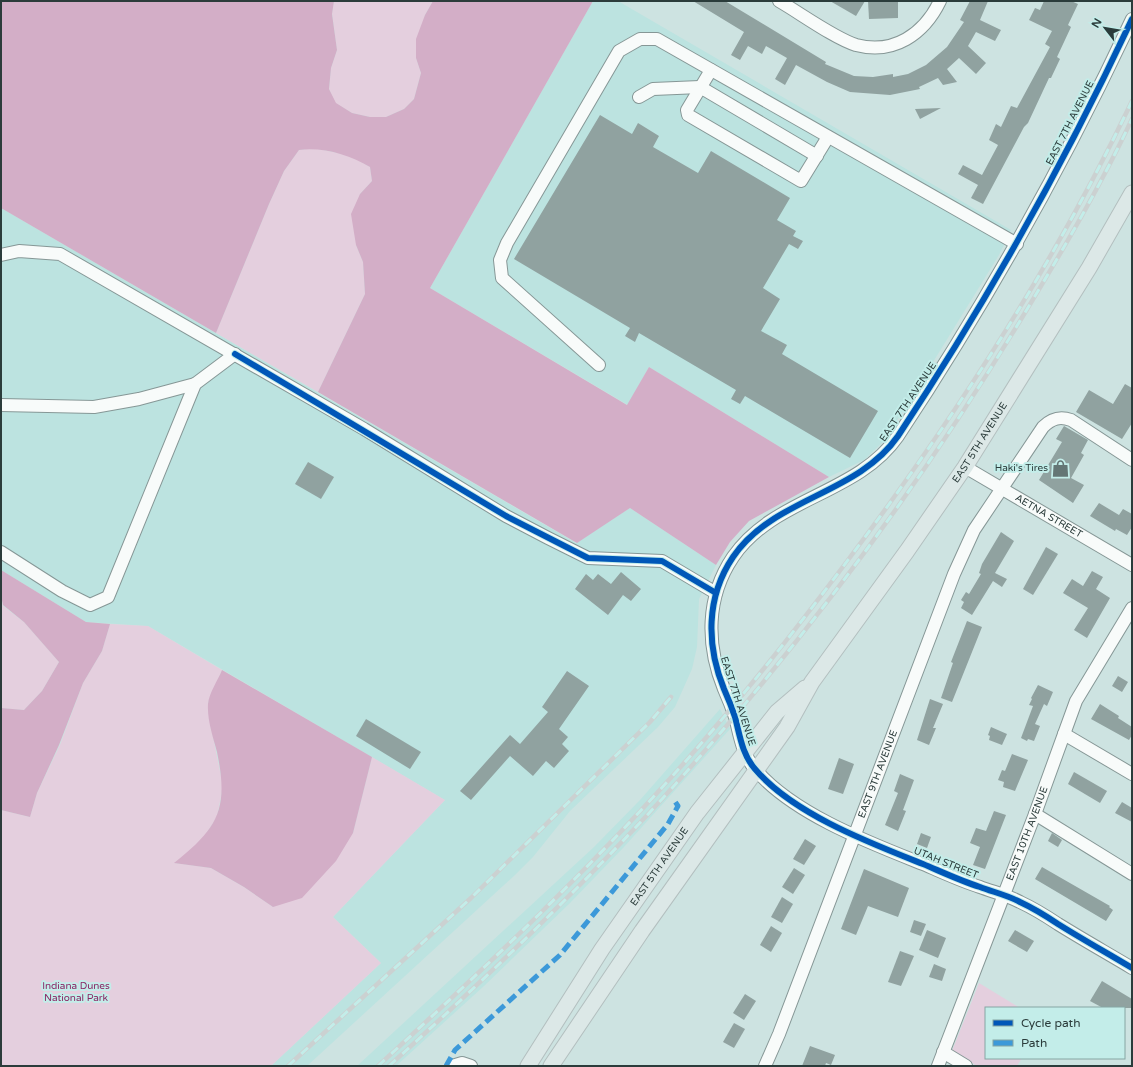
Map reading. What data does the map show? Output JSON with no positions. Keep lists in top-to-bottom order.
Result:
{
  "streets": {
    "main road": ["EAST 5TH AVENUE"],
    "street": [
      "EAST 7TH AVENUE",
      "AETNA STREET",
      "EAST 9TH AVENUE",
      "EAST 10TH AVENUE",
      "UTAH STREET"
    ]
  },
  "crossings": [
    ["EAST 7TH AVENUE", "EAST 5TH AVENUE"],
    ["EAST 7TH AVENUE", "UTAH STREET"],
    ["EAST 5TH AVENUE", "AETNA STREET"],
    ["EAST 5TH AVENUE", "UTAH STREET"],
    ["AETNA STREET", "EAST 9TH AVENUE"],
    ["EAST 9TH AVENUE", "UTAH STREET"],
    ["EAST 10TH AVENUE", "UTAH STREET"]
  ],
  "parks": ["Indiana Dunes National Park"],
  "places": {
    "shop": ["Haki's Tires"]
  },
  "legend": ["Cycle path", "Path"],
  "north": "top left"
}
